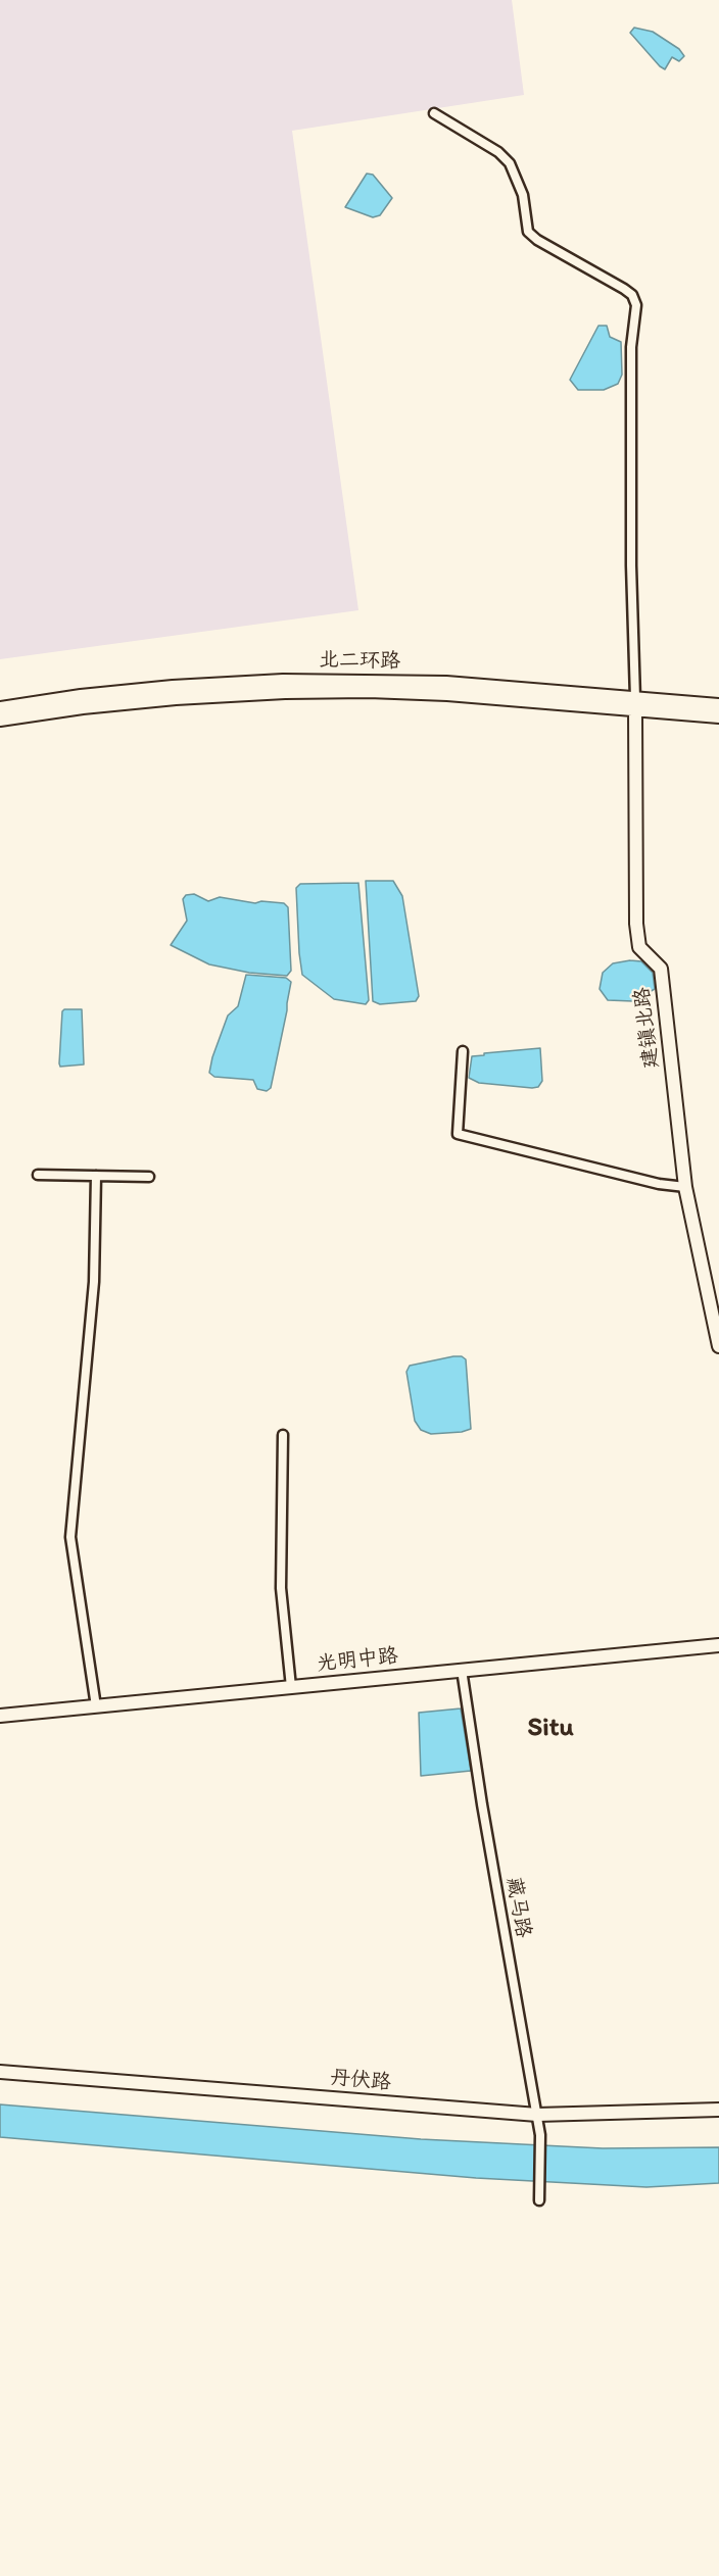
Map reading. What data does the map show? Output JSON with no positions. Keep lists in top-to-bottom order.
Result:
{
  "streets": {
    "main road": [
      "北二环路",
      "建镇北路",
      "光明中路",
      "丹伏路"
    ],
    "street": ["藏马路"]
  },
  "crossings": [
    ["北二环路", "建镇北路"],
    ["光明中路", "藏马路"],
    ["藏马路", "丹伏路"]
  ],
  "districts": ["Situ"]
}
